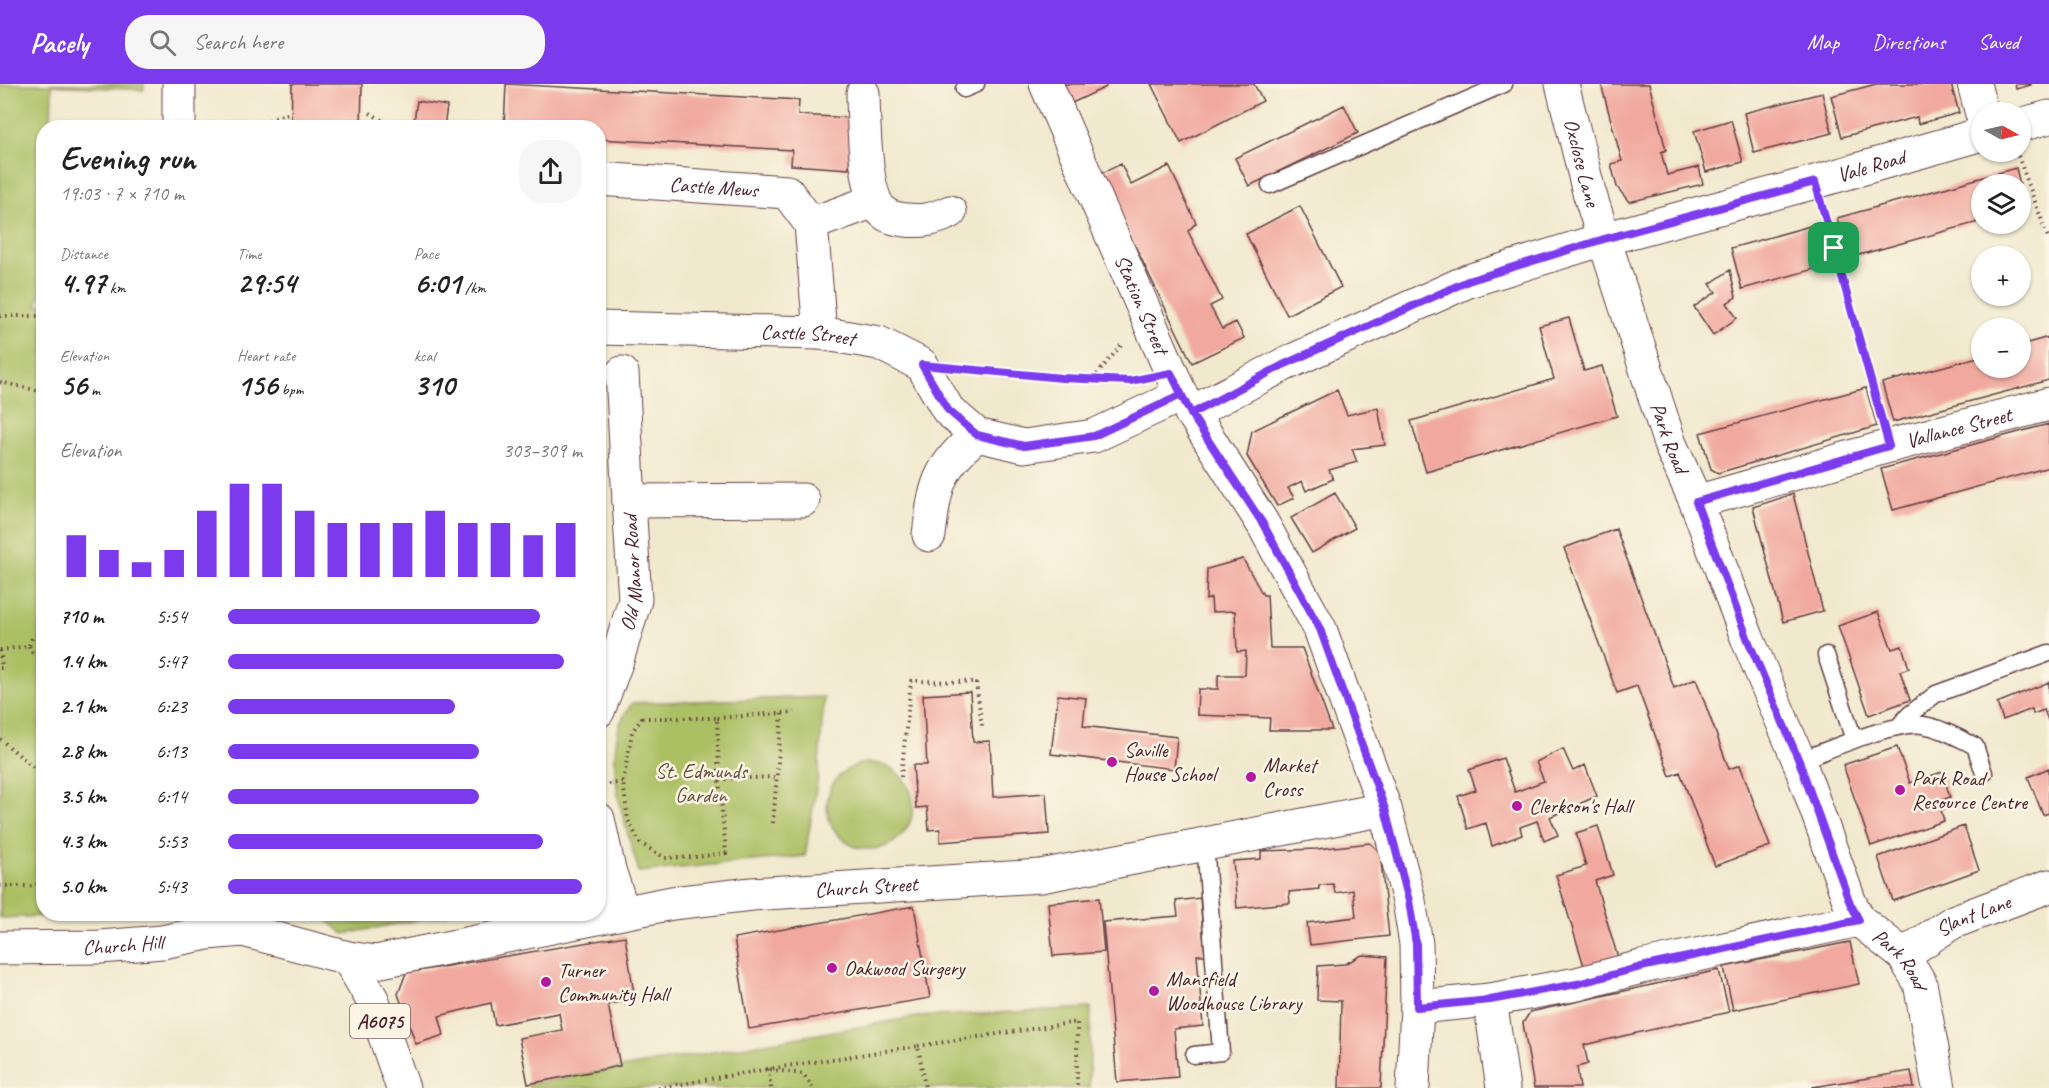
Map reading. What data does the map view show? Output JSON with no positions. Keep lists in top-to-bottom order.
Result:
{
  "streets": {
    "street": [
      "Oxclose Lane",
      "Vale Road",
      "Castle Mews",
      "Station Street",
      "Castle Street",
      "Vallance Street",
      "Park Road",
      "Old Manor Road",
      "Church Street",
      "Slant Lane",
      "Church Hill",
      "A6075"
    ]
  },
  "crossings": [
    ["Oxclose Lane", "Vale Road"],
    ["Oxclose Lane", "Park Road"],
    ["Vale Road", "Station Street"],
    ["Vale Road", "Park Road"],
    ["Station Street", "Church Street"],
    ["Vallance Street", "Park Road"],
    ["Park Road", "Slant Lane"],
    ["Church Street", "Church Hill"],
    ["Church Street", "A6075"],
    ["Church Hill", "A6075"]
  ],
  "parks": ["St. Edmunds Garden"],
  "places": [
    "Saville House School",
    "Market Cross",
    "Park Road Resource Centre",
    "Clerkson's Hall",
    "Oakwood Surgery",
    "Turner Community Hall",
    "Mansfield Woodhouse Library"
  ],
  "north": "right",
  "page": {
    "header": "Pacely",
    "search": "Search here",
    "nav": ["Map", "Directions", "Saved"],
    "map_buttons": ["+", "−"],
    "heading": ["Evening run", "19:03 · 7 × 710 m"],
    "stats": [
      ["Distance", "4.97 km"],
      ["Time", "29:54"],
      ["Pace", "6:01 /km"],
      ["Elevation", "56 m"],
      ["Heart rate", "156 bpm"],
      ["kcal", "310"]
    ],
    "chart": ["Elevation", "303–309 m"],
    "list": [
      {
        "name": "710 m",
        "note": "5:54"
      },
      {
        "name": "1.4 km",
        "note": "5:47"
      },
      {
        "name": "2.1 km",
        "note": "6:23"
      },
      {
        "name": "2.8 km",
        "note": "6:13"
      },
      {
        "name": "3.5 km",
        "note": "6:14"
      },
      {
        "name": "4.3 km",
        "note": "5:53"
      },
      {
        "name": "5.0 km",
        "note": "5:43"
      }
    ]
  }
}
